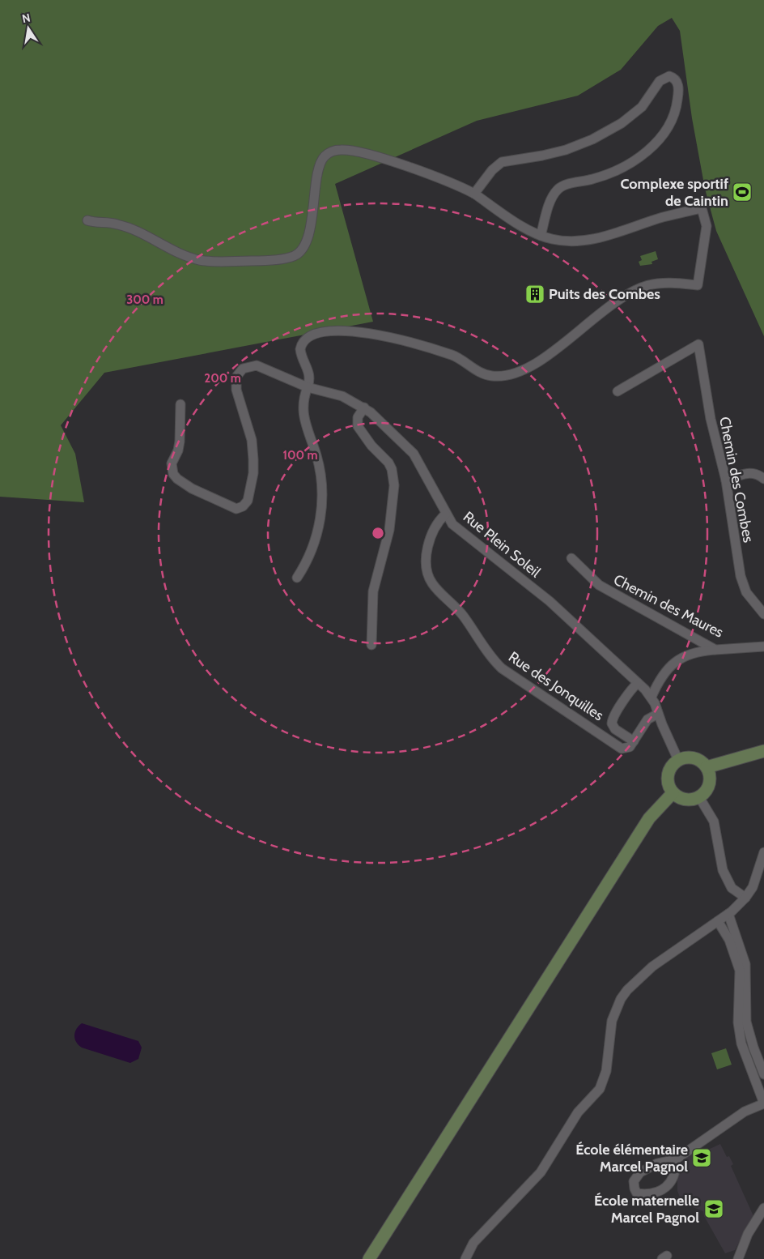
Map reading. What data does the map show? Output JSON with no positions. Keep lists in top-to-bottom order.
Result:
{
  "streets": {
    "street": [
      "Chemin des Combes",
      "Rue Plein Soleil",
      "Chemin des Maures",
      "Rue des Jonquilles"
    ]
  },
  "crossings": [
    ["Rue Plein Soleil", "Rue des Jonquilles"]
  ],
  "places": {
    "sports": ["Complexe sportif de Caintin"],
    "building": ["Puits des Combes"],
    "school or university": ["École élémentaire Marcel Pagnol", "École maternelle Marcel Pagnol"]
  },
  "north": "top",
  "rings": ["300 m", "200 m", "100 m"]
}
